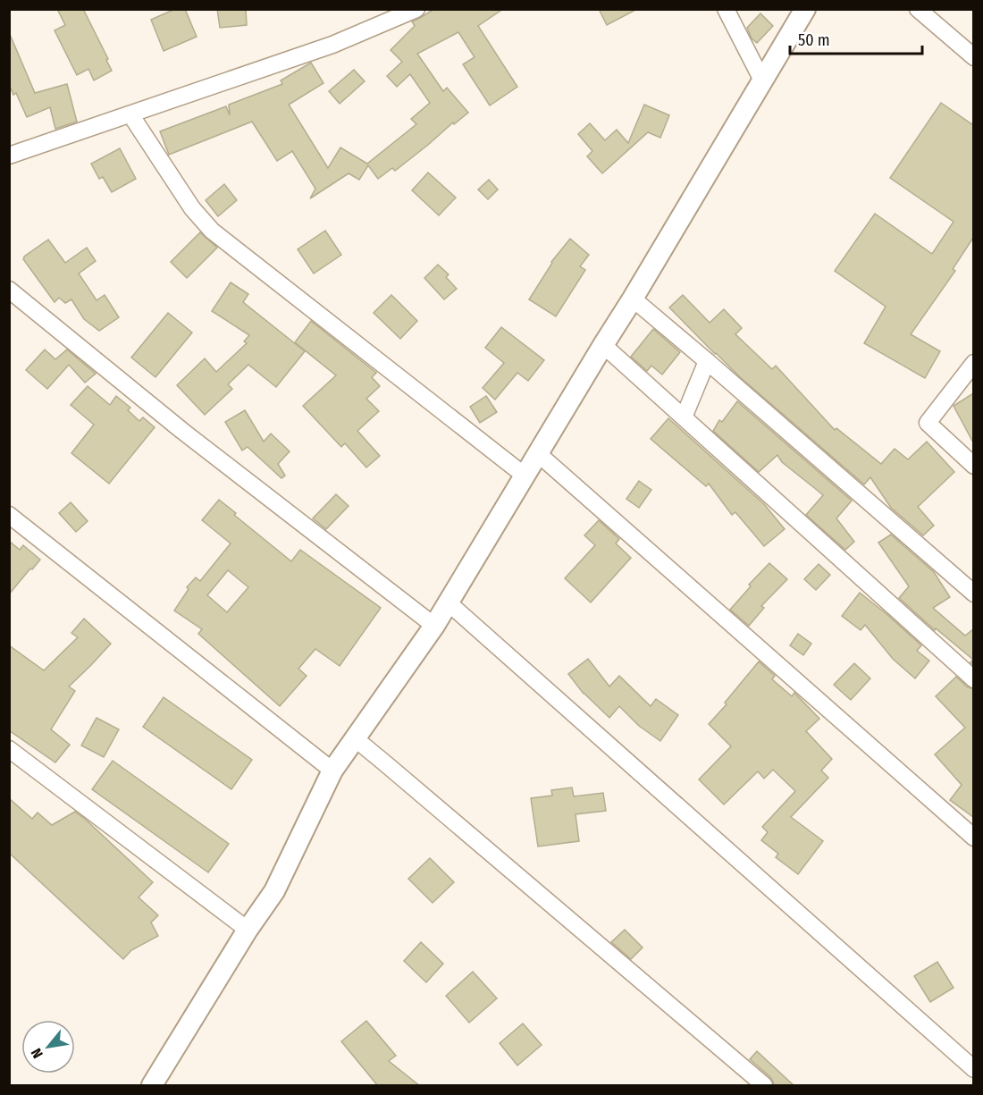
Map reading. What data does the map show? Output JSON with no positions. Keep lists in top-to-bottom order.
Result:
{
  "scale_bar": "50 m",
  "north": "bottom left"
}
